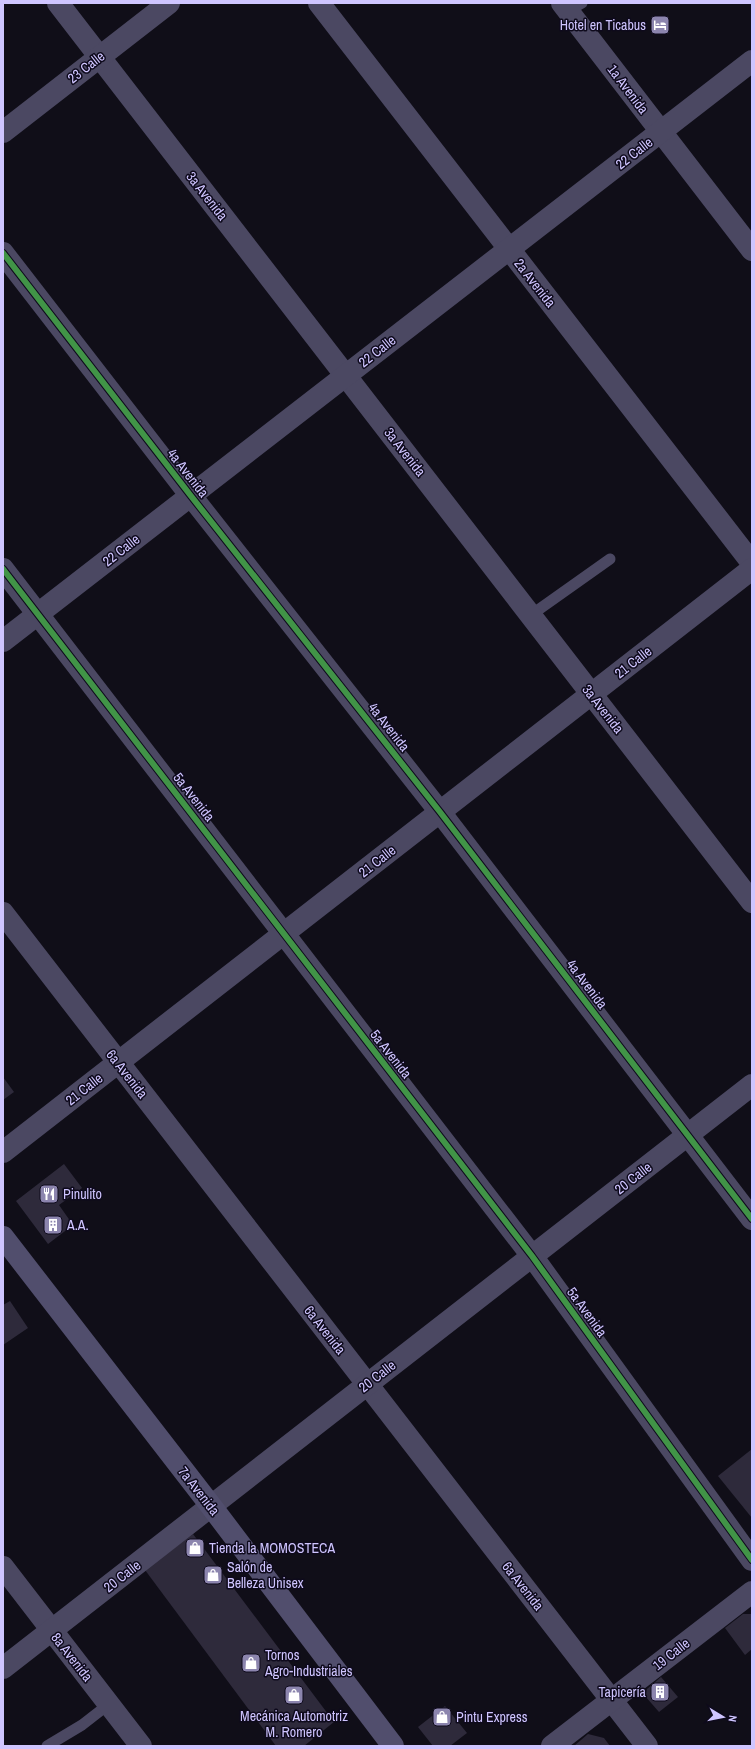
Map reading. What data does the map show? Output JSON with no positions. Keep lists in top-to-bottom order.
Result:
{
  "streets": {
    "main road": ["7a Avenida"],
    "street": [
      "23 Calle",
      "1a Avenida",
      "22 Calle",
      "3a Avenida",
      "2a Avenida",
      "4a Avenida",
      "21 Calle",
      "5a Avenida",
      "6a Avenida",
      "20 Calle",
      "19 Calle",
      "8a Avenida"
    ]
  },
  "crossings": [
    ["23 Calle", "3a Avenida"],
    ["1a Avenida", "22 Calle"],
    ["22 Calle", "3a Avenida"],
    ["22 Calle", "2a Avenida"],
    ["22 Calle", "4a Avenida"],
    ["22 Calle", "5a Avenida"],
    ["3a Avenida", "21 Calle"],
    ["4a Avenida", "21 Calle"],
    ["4a Avenida", "20 Calle"],
    ["21 Calle", "5a Avenida"],
    ["21 Calle", "6a Avenida"],
    ["5a Avenida", "20 Calle"],
    ["6a Avenida", "20 Calle"],
    ["6a Avenida", "19 Calle"],
    ["20 Calle", "7a Avenida"],
    ["20 Calle", "8a Avenida"]
  ],
  "places": {
    "hotel": ["Hotel en Ticabus"],
    "restaurant": ["Pinulito"],
    "building": ["A.A.", "Tapicería"],
    "shop": [
      "Tienda la MOMOSTECA",
      "Salón de Belleza Unisex",
      "Tornos Agro-Industriales",
      "Mecánica Automotriz M. Romero",
      "Pintu Express"
    ]
  },
  "north": "right"
}
